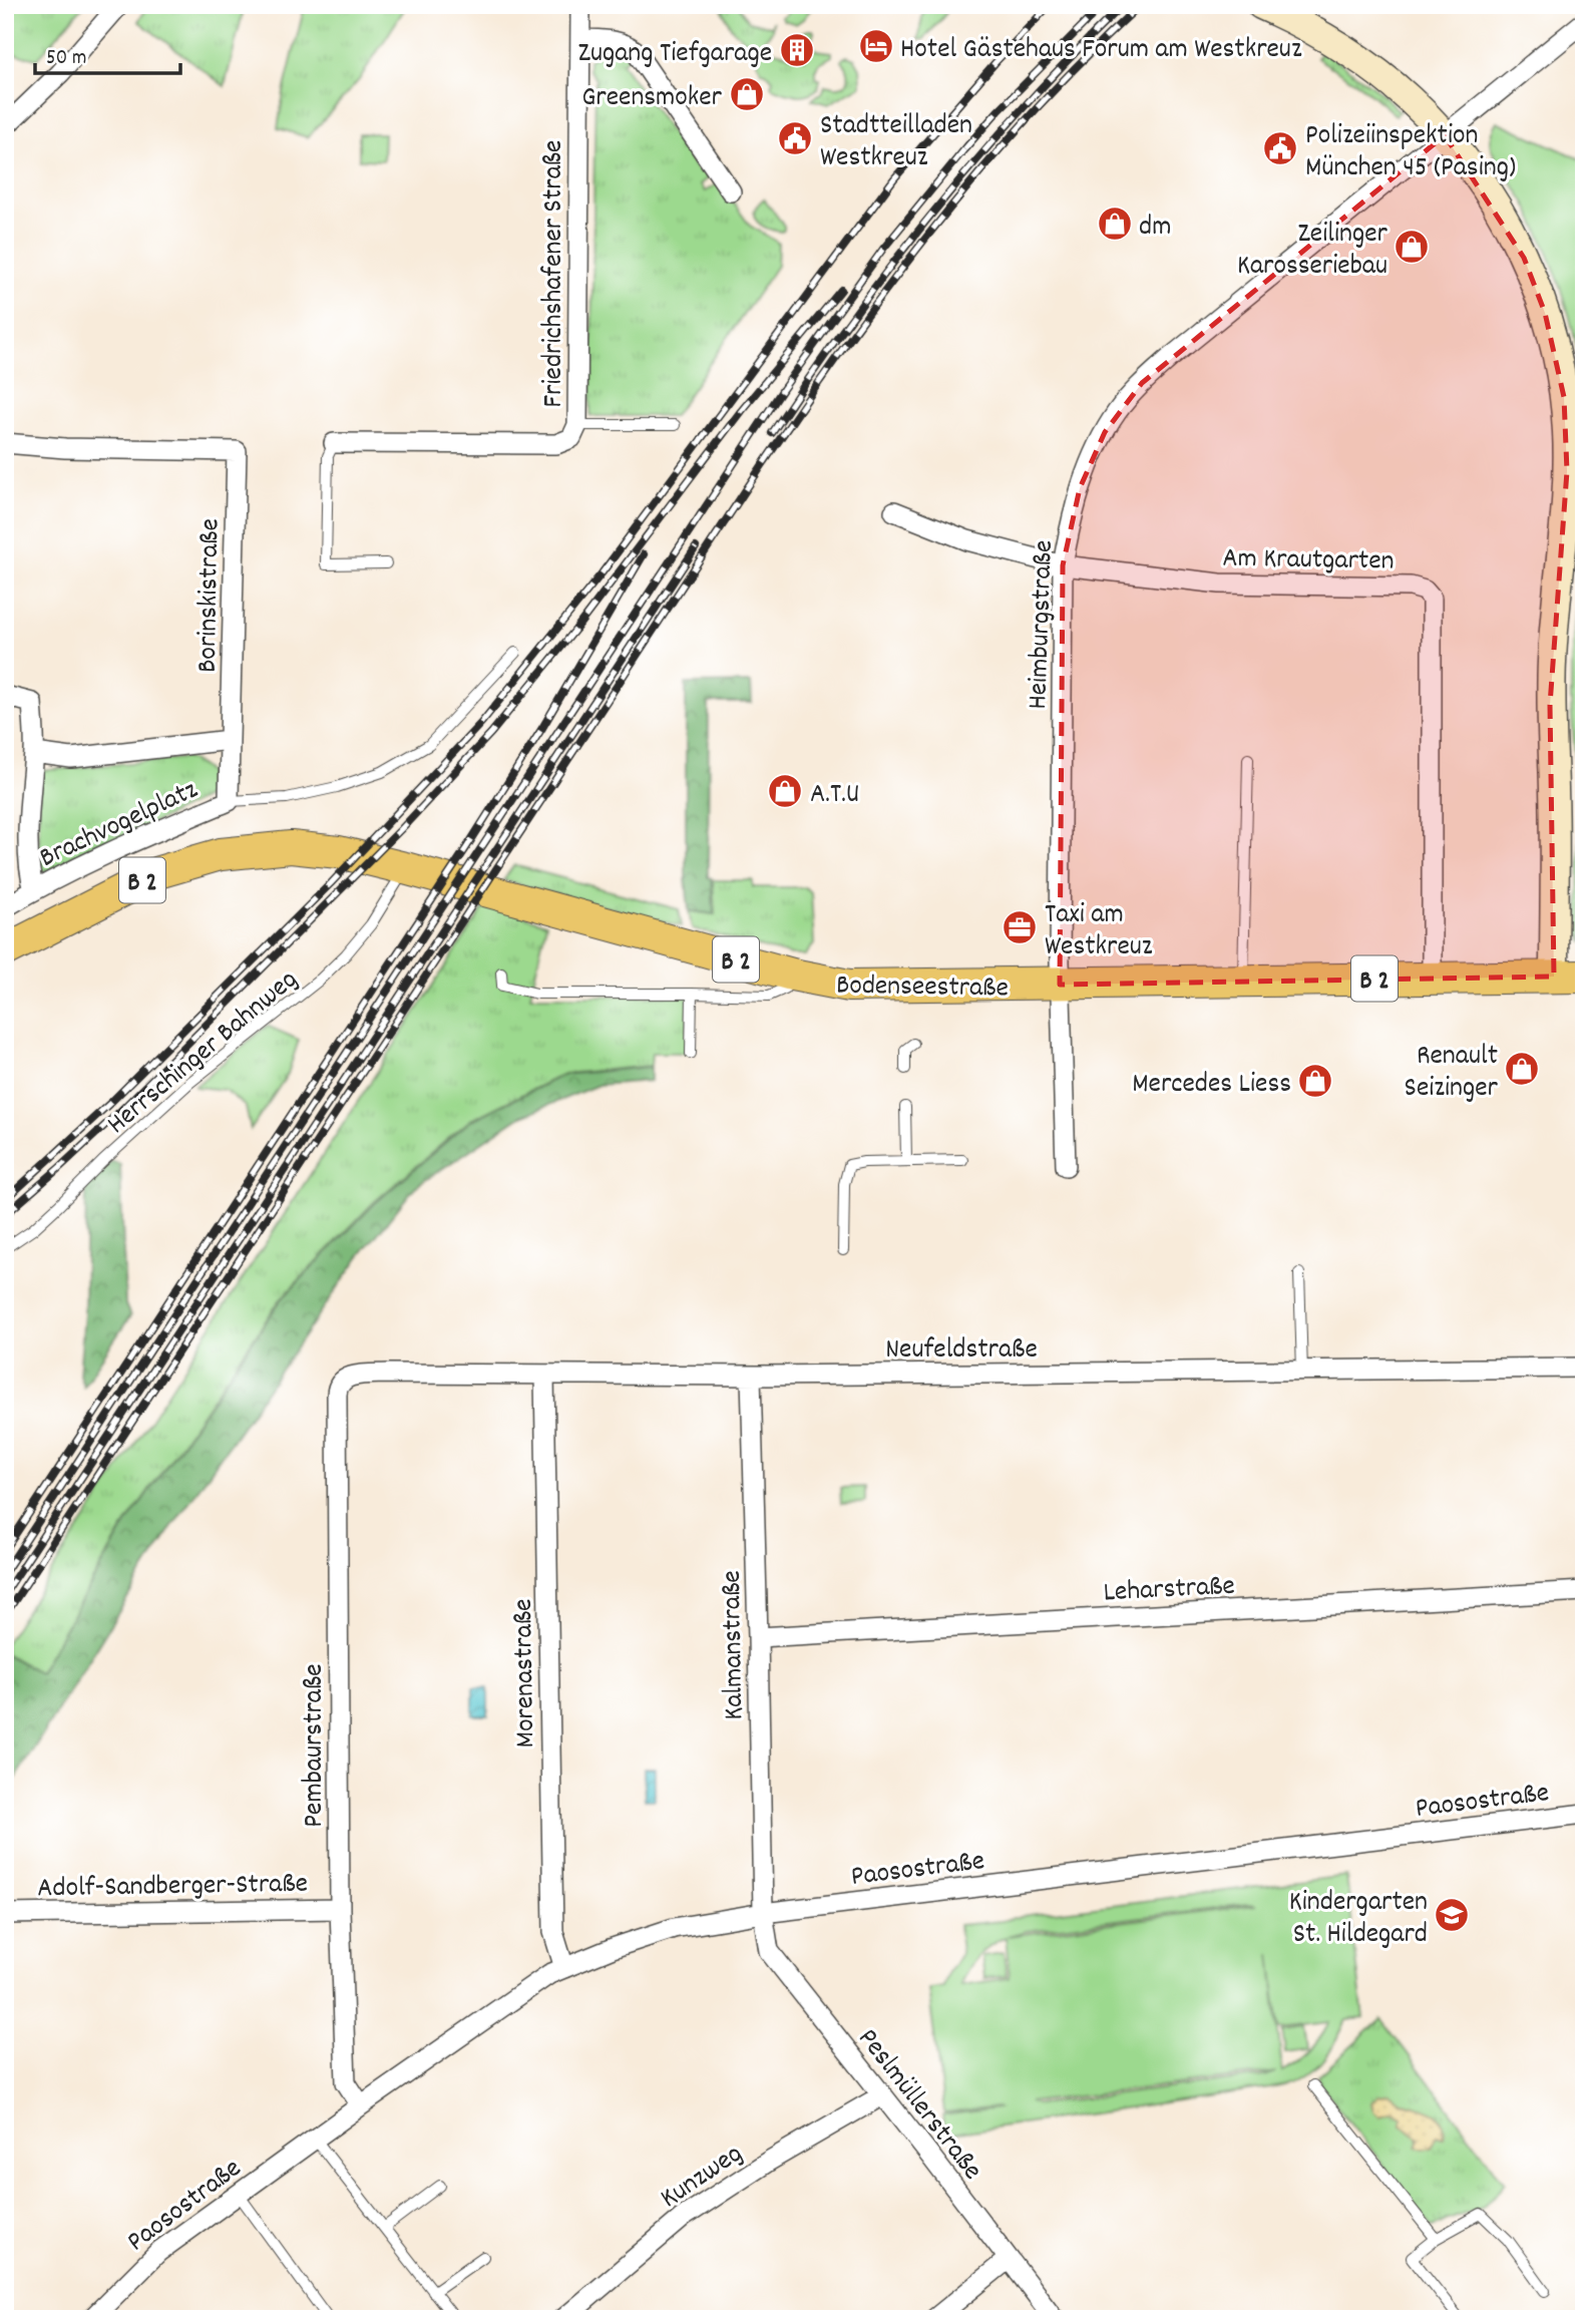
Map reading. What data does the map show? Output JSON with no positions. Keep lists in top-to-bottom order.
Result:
{
  "streets": {
    "main road": ["B 2", "Bodenseestraße"],
    "street": [
      "Friedrichshafener Straße",
      "Am Krautgarten",
      "Borinskistraße",
      "Heimburgstraße",
      "Brachvogelplatz",
      "Neufeldstraße",
      "Leharstraße",
      "Kalmanstraße",
      "Morenastraße",
      "Pembaurstraße",
      "Paosostraße",
      "Adolf-Sandberger-Straße",
      "Peslmüllerstraße",
      "Kunzweg"
    ],
    "lane": ["Herrschinger Bahnweg"]
  },
  "crossings": [
    ["Am Krautgarten", "Heimburgstraße"],
    ["Am Krautgarten", "Bodenseestraße"],
    ["Borinskistraße", "Brachvogelplatz"],
    ["Heimburgstraße", "Bodenseestraße"],
    ["Bodenseestraße", "Herrschinger Bahnweg"],
    ["Neufeldstraße", "Kalmanstraße"],
    ["Neufeldstraße", "Morenastraße"],
    ["Neufeldstraße", "Pembaurstraße"],
    ["Leharstraße", "Kalmanstraße"],
    ["Kalmanstraße", "Paosostraße"],
    ["Kalmanstraße", "Peslmüllerstraße"],
    ["Morenastraße", "Paosostraße"],
    ["Pembaurstraße", "Paosostraße"],
    ["Pembaurstraße", "Adolf-Sandberger-Straße"],
    ["Paosostraße", "Peslmüllerstraße"],
    ["Peslmüllerstraße", "Kunzweg"]
  ],
  "places": {
    "hotel": ["Hotel Gästehaus Forum am Westkreuz"],
    "building": ["Zugang Tiefgarage"],
    "shop": [
      "Greensmoker",
      "dm",
      "Zeilinger Karosseriebau",
      "A.T.U",
      "Renault Seizinger",
      "Mercedes Liess"
    ],
    "public building": ["Stadtteilladen Westkreuz", "Polizeiinspektion München 45 (Pasing)"],
    "office": ["Taxi am Westkreuz"],
    "school or university": ["Kindergarten St. Hildegard"]
  },
  "scale_bar": "50 m"
}
